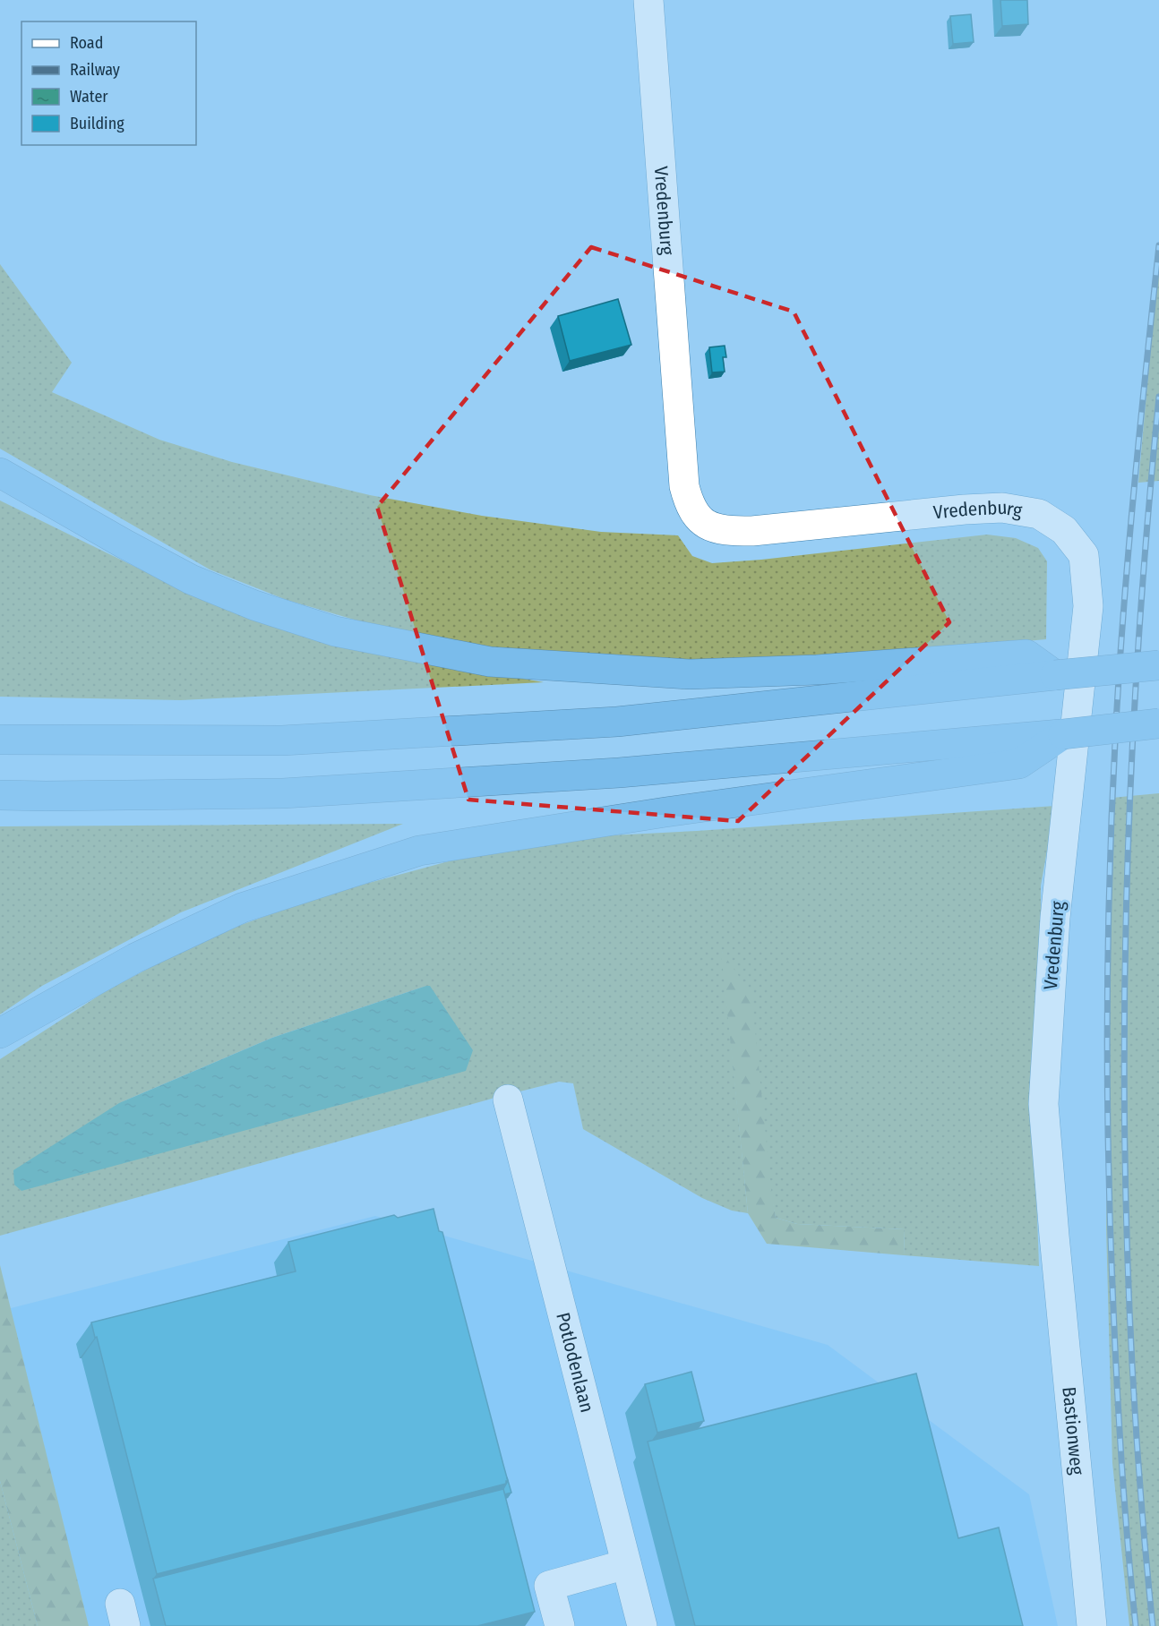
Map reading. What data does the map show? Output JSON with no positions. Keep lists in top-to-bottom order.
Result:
{
  "streets": {
    "street": ["Vredenburg", "Potlodenlaan", "Bastionweg"]
  },
  "crossings": [
    ["Vredenburg", "Bastionweg"]
  ],
  "legend": [
    "Road",
    "Railway",
    "Water",
    "Building"
  ]
}
